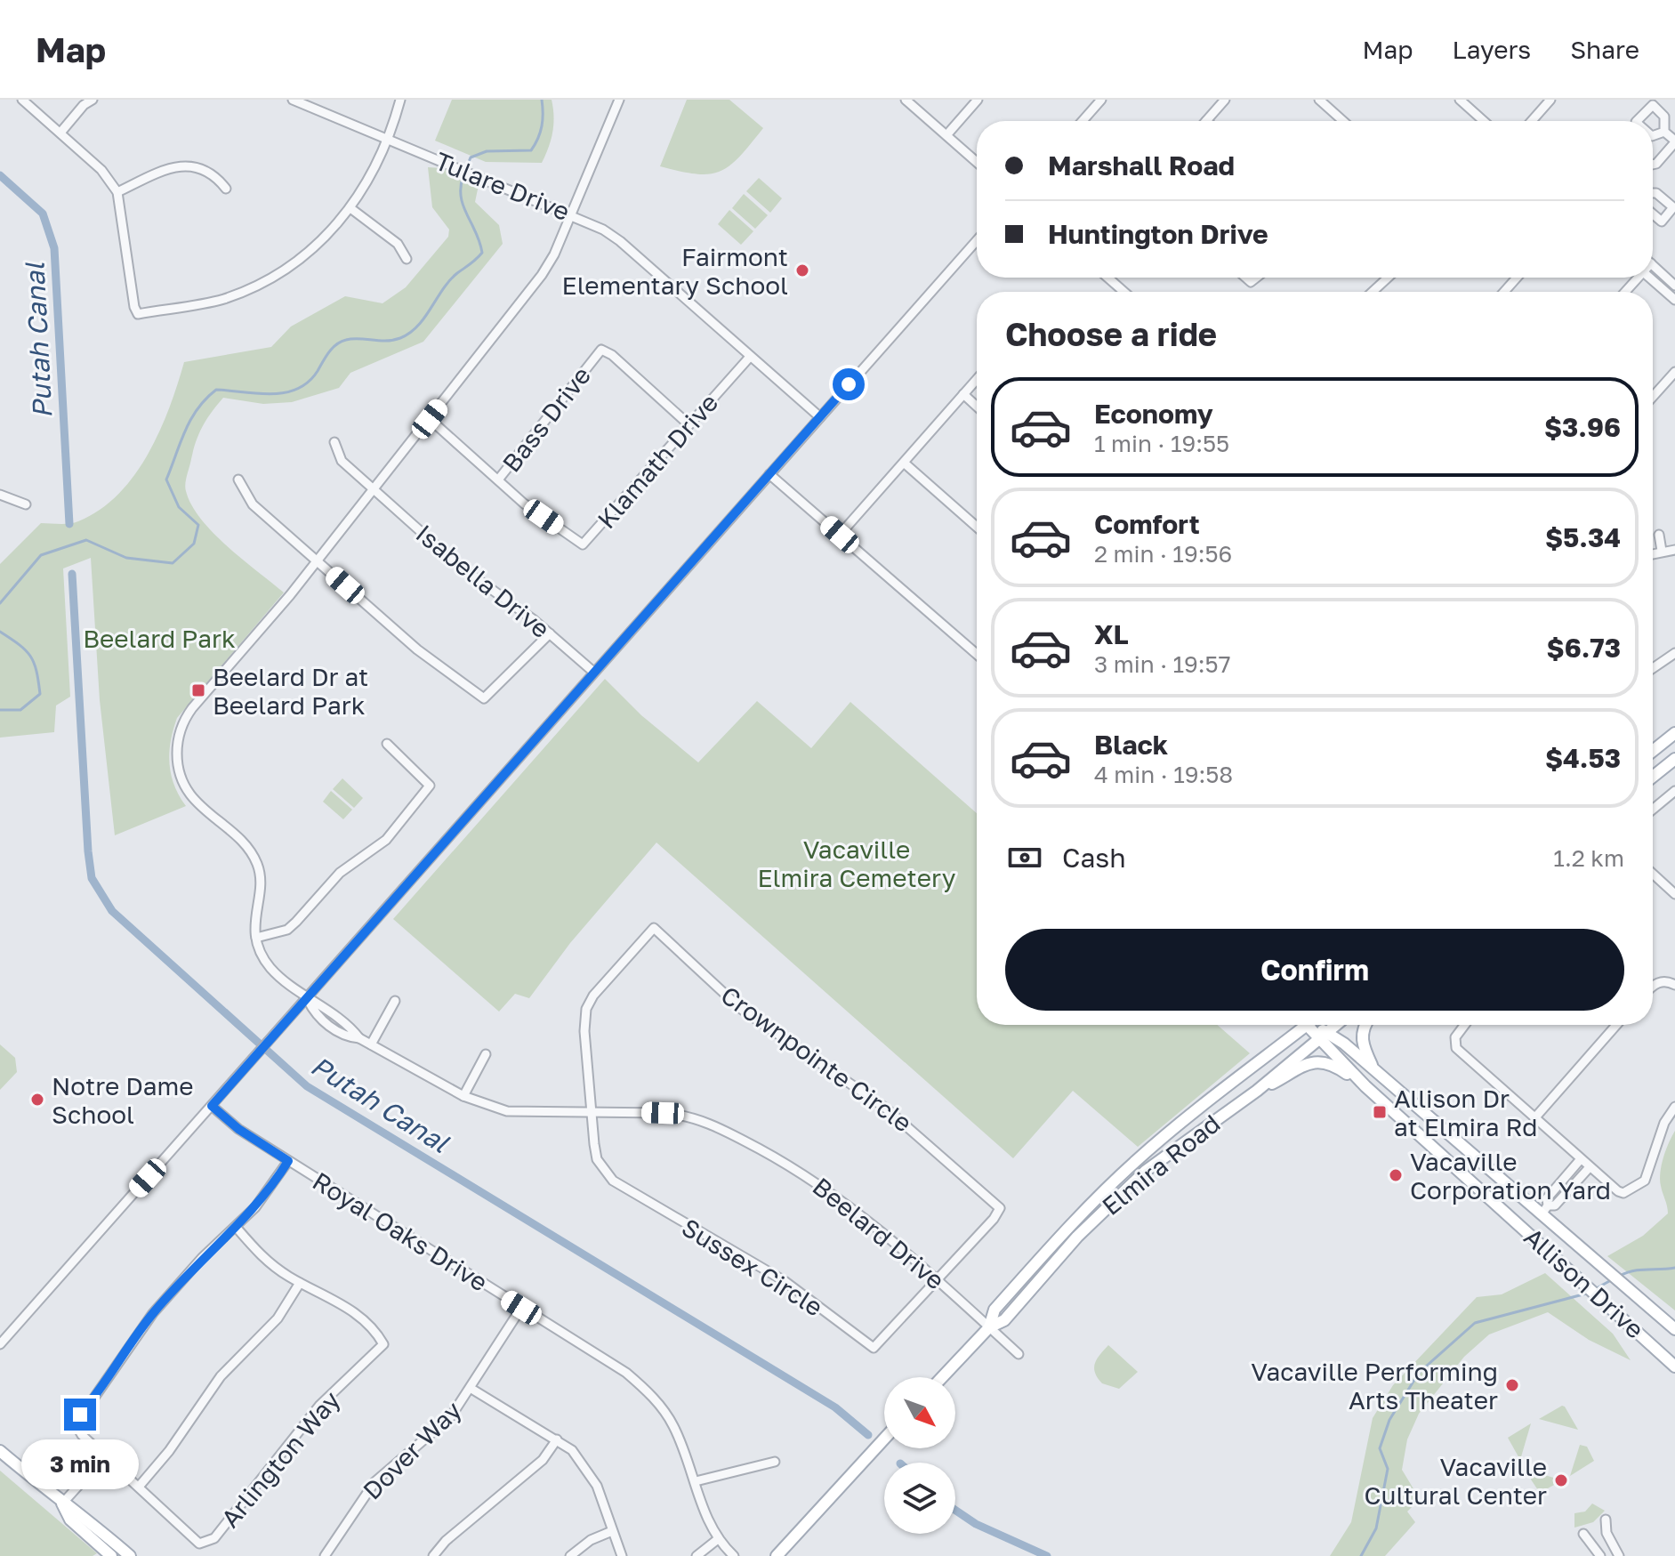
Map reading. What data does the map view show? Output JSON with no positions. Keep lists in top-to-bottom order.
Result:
{
  "streets": {
    "main road": ["Elmira Road", "Allison Drive"],
    "street": [
      "Tulare Drive",
      "Bass Drive",
      "Klamath Drive",
      "Isabella Drive",
      "Crownpointe Circle",
      "Royal Oaks Drive",
      "Beelard Drive",
      "Sussex Circle",
      "Dover Way",
      "Arlington Way"
    ]
  },
  "crossings": [
    ["Tulare Drive", "Klamath Drive"],
    ["Tulare Drive", "Beelard Drive"],
    ["Bass Drive", "Klamath Drive"],
    ["Klamath Drive", "Beelard Drive"],
    ["Isabella Drive", "Beelard Drive"],
    ["Crownpointe Circle", "Beelard Drive"],
    ["Crownpointe Circle", "Sussex Circle"],
    ["Elmira Road", "Beelard Drive"],
    ["Elmira Road", "Allison Drive"],
    ["Royal Oaks Drive", "Dover Way"],
    ["Beelard Drive", "Sussex Circle"]
  ],
  "water": ["Putah Canal"],
  "parks": ["Beelard Park", "Vacaville Elmira Cemetery"],
  "places": {
    "other": [
      "Fairmont Elementary School",
      "Notre Dame School",
      "Vacaville Corporation Yard",
      "Vacaville Performing Arts Theater",
      "Vacaville Cultural Center"
    ],
    "transit": ["Beelard Dr at Beelard Park", "Allison Dr at Elmira Rd"]
  },
  "north": "bottom right",
  "page": {
    "header": "Map",
    "nav": ["Map", "Layers", "Share"],
    "banner": ["Marshall Road", "Huntington Drive"],
    "heading": "Choose a ride",
    "list": [
      {
        "name": "Economy",
        "note": "1 min · 19:55",
        "value": "$3.96"
      },
      {
        "name": "Comfort",
        "note": "2 min · 19:56",
        "value": "$5.34"
      },
      {
        "name": "XL",
        "note": "3 min · 19:57",
        "value": "$6.73"
      },
      {
        "name": "Black",
        "note": "4 min · 19:58",
        "value": "$4.53"
      }
    ],
    "pay": ["Cash", "1.2 km"],
    "buttons": "Confirm",
    "bubble": "3 min"
  }
}
